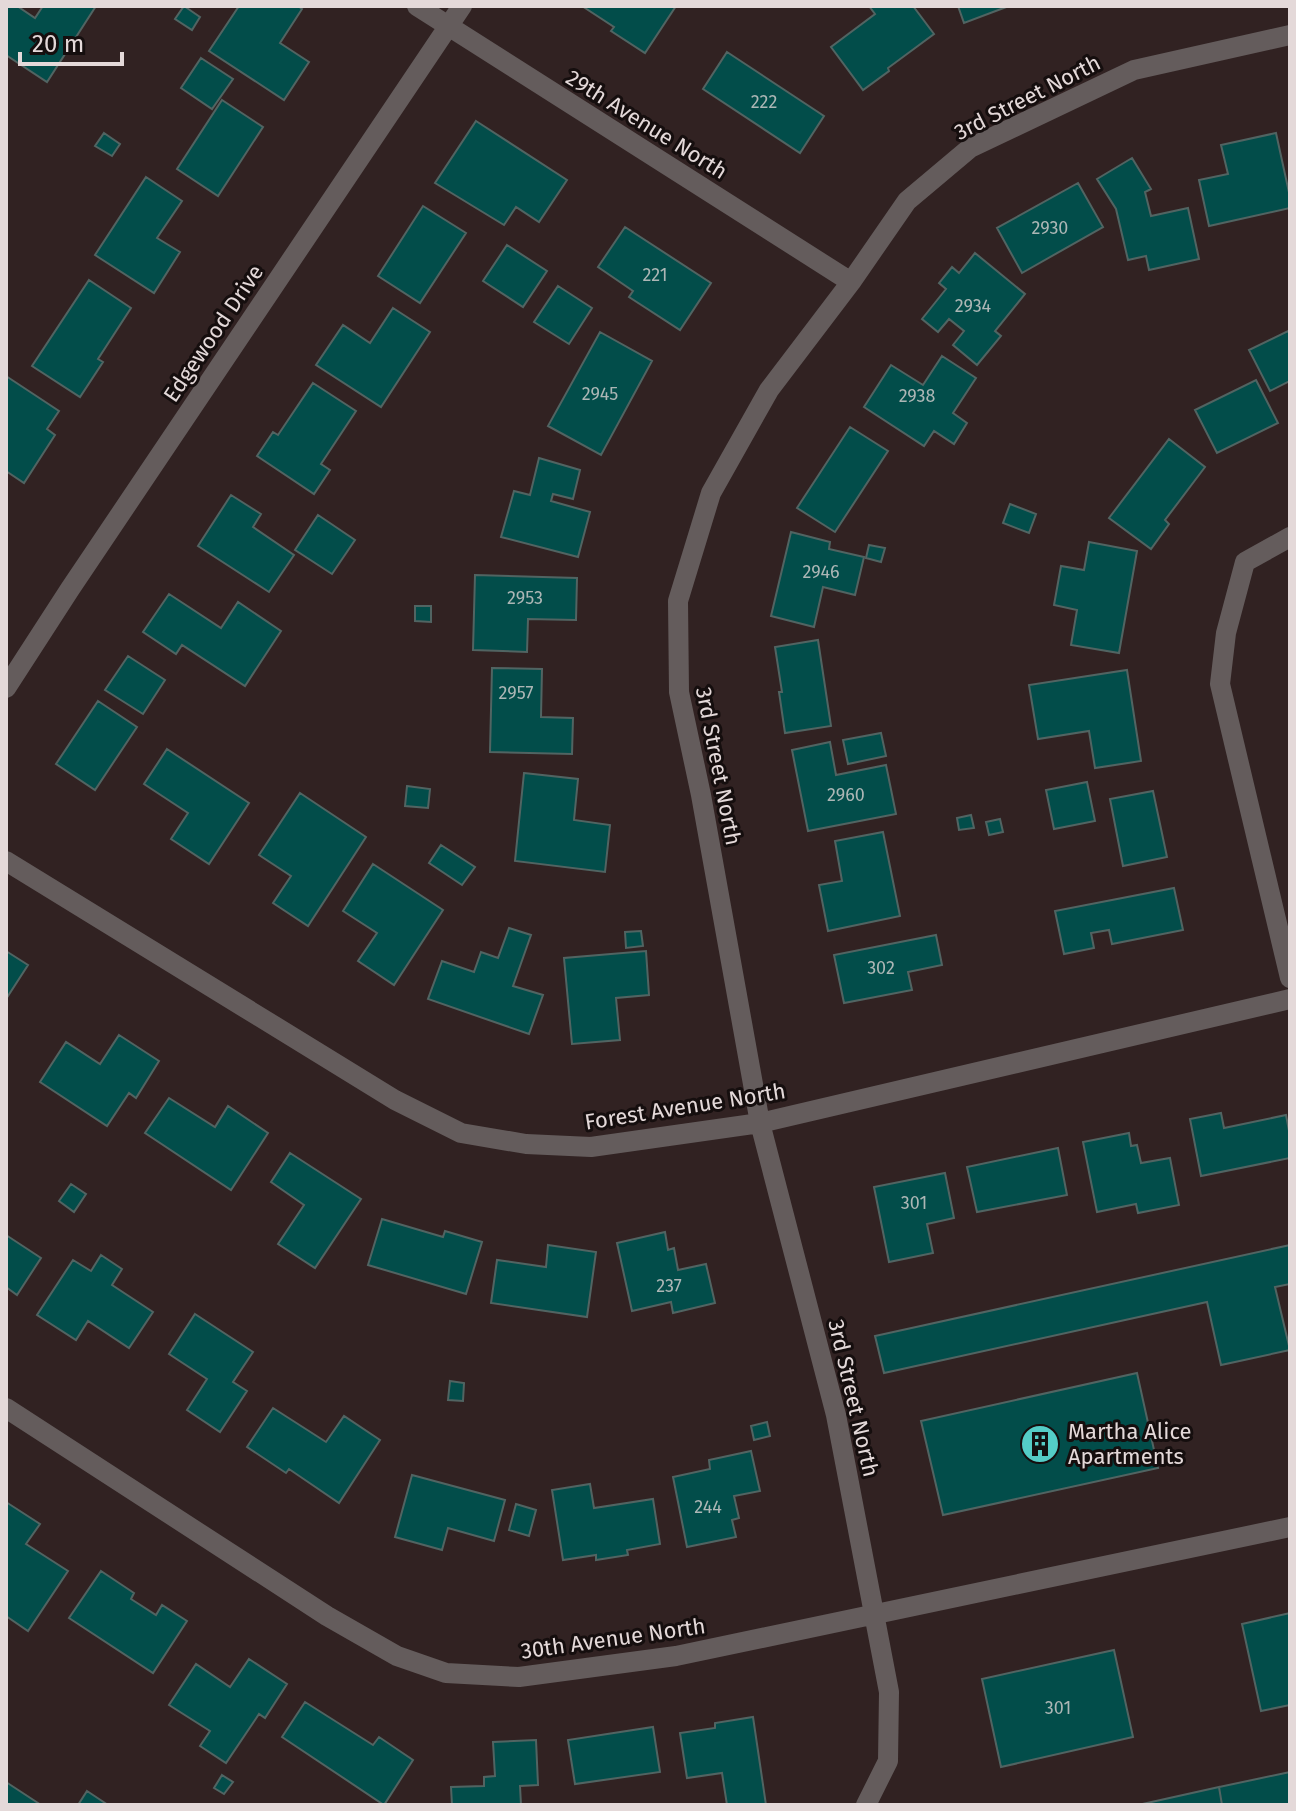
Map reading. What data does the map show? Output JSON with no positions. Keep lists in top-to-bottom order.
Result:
{
  "streets": {
    "street": [
      "3rd Street North",
      "29th Avenue North",
      "Edgewood Drive",
      "Forest Avenue North",
      "30th Avenue North"
    ]
  },
  "crossings": [
    ["3rd Street North", "29th Avenue North"],
    ["3rd Street North", "Forest Avenue North"],
    ["3rd Street North", "30th Avenue North"],
    ["29th Avenue North", "Edgewood Drive"]
  ],
  "places": {
    "building": ["Martha Alice Apartments"]
  },
  "house_numbers": [
    "222",
    "2930",
    "221",
    "2934",
    "2945",
    "2938",
    "2946",
    "2953",
    "2957",
    "2960",
    "302",
    "301",
    "237",
    "244",
    "301"
  ],
  "scale_bar": "20 m"
}
